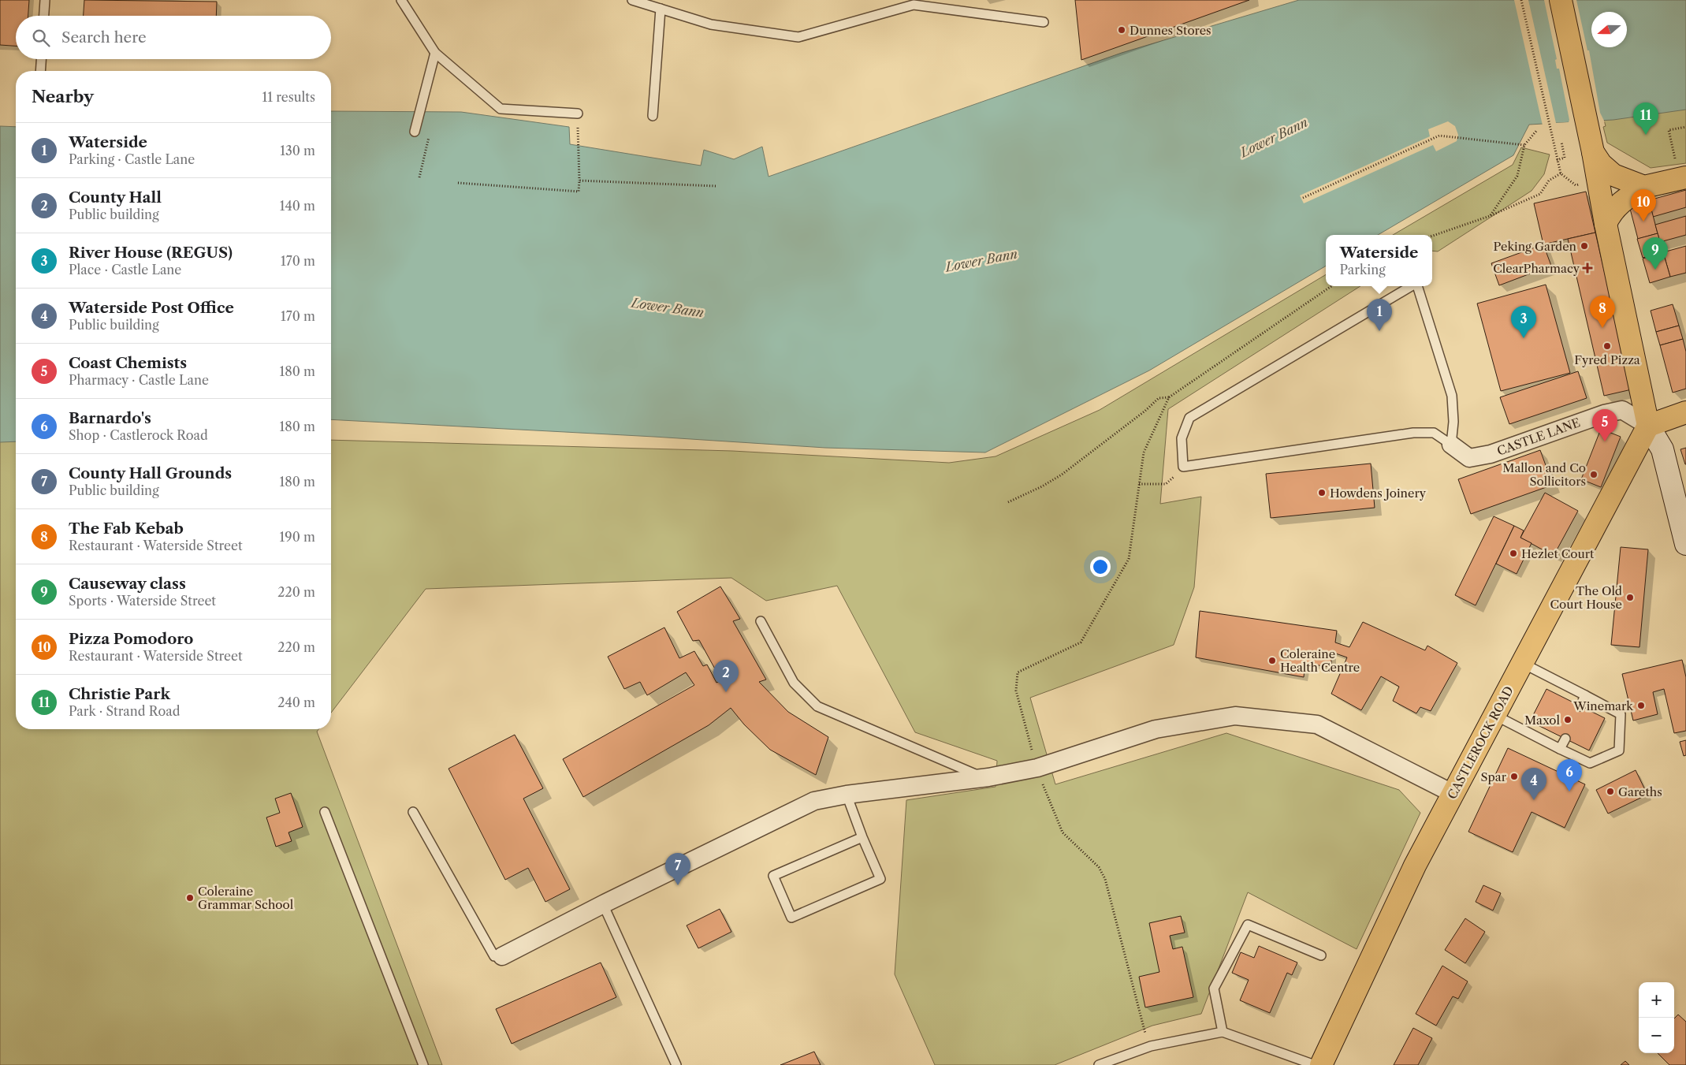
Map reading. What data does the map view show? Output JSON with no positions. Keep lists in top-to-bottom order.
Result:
{
  "streets": {
    "main road": ["CASTLEROCK ROAD"],
    "street": ["CASTLE LANE"]
  },
  "crossings": [
    ["CASTLE LANE", "CASTLEROCK ROAD"]
  ],
  "water": ["Lower Bann"],
  "places": {
    "other": [
      "Dunnes Stores",
      "Peking Garden",
      "Fyred Pizza",
      "Mallon and Co Sollicitors",
      "Howdens Joinery",
      "Hezlet Court",
      "The Old Court House",
      "Coleraine Health Centre",
      "Winemark",
      "Maxol",
      "Spar",
      "Gareths",
      "Coleraine Grammar School"
    ],
    "health": ["ClearPharmacy"]
  },
  "north": "left",
  "page": {
    "search": "Search here",
    "heading": ["Nearby", "11 results"],
    "pins": [
      "11",
      "10",
      "9",
      "8",
      "1",
      "3",
      "5",
      "2",
      "6",
      "4",
      "7"
    ],
    "list": [
      {
        "mark": "1",
        "name": "Waterside",
        "note": "Parking · Castle Lane",
        "value": "130 m"
      },
      {
        "mark": "2",
        "name": "County Hall",
        "note": "Public building",
        "value": "140 m"
      },
      {
        "mark": "3",
        "name": "River House (REGUS)",
        "note": "Place · Castle Lane",
        "value": "170 m"
      },
      {
        "mark": "4",
        "name": "Waterside Post Office",
        "note": "Public building",
        "value": "170 m"
      },
      {
        "mark": "5",
        "name": "Coast Chemists",
        "note": "Pharmacy · Castle Lane",
        "value": "180 m"
      },
      {
        "mark": "6",
        "name": "Barnardo's",
        "note": "Shop · Castlerock Road",
        "value": "180 m"
      },
      {
        "mark": "7",
        "name": "County Hall Grounds",
        "note": "Public building",
        "value": "180 m"
      },
      {
        "mark": "8",
        "name": "The Fab Kebab",
        "note": "Restaurant · Waterside Street",
        "value": "190 m"
      },
      {
        "mark": "9",
        "name": "Causeway class",
        "note": "Sports · Waterside Street",
        "value": "220 m"
      },
      {
        "mark": "10",
        "name": "Pizza Pomodoro",
        "note": "Restaurant · Waterside Street",
        "value": "220 m"
      },
      {
        "mark": "11",
        "name": "Christie Park",
        "note": "Park · Strand Road",
        "value": "240 m"
      }
    ],
    "popup": ["Waterside", "Parking"],
    "map_buttons": ["+", "−"]
  }
}
